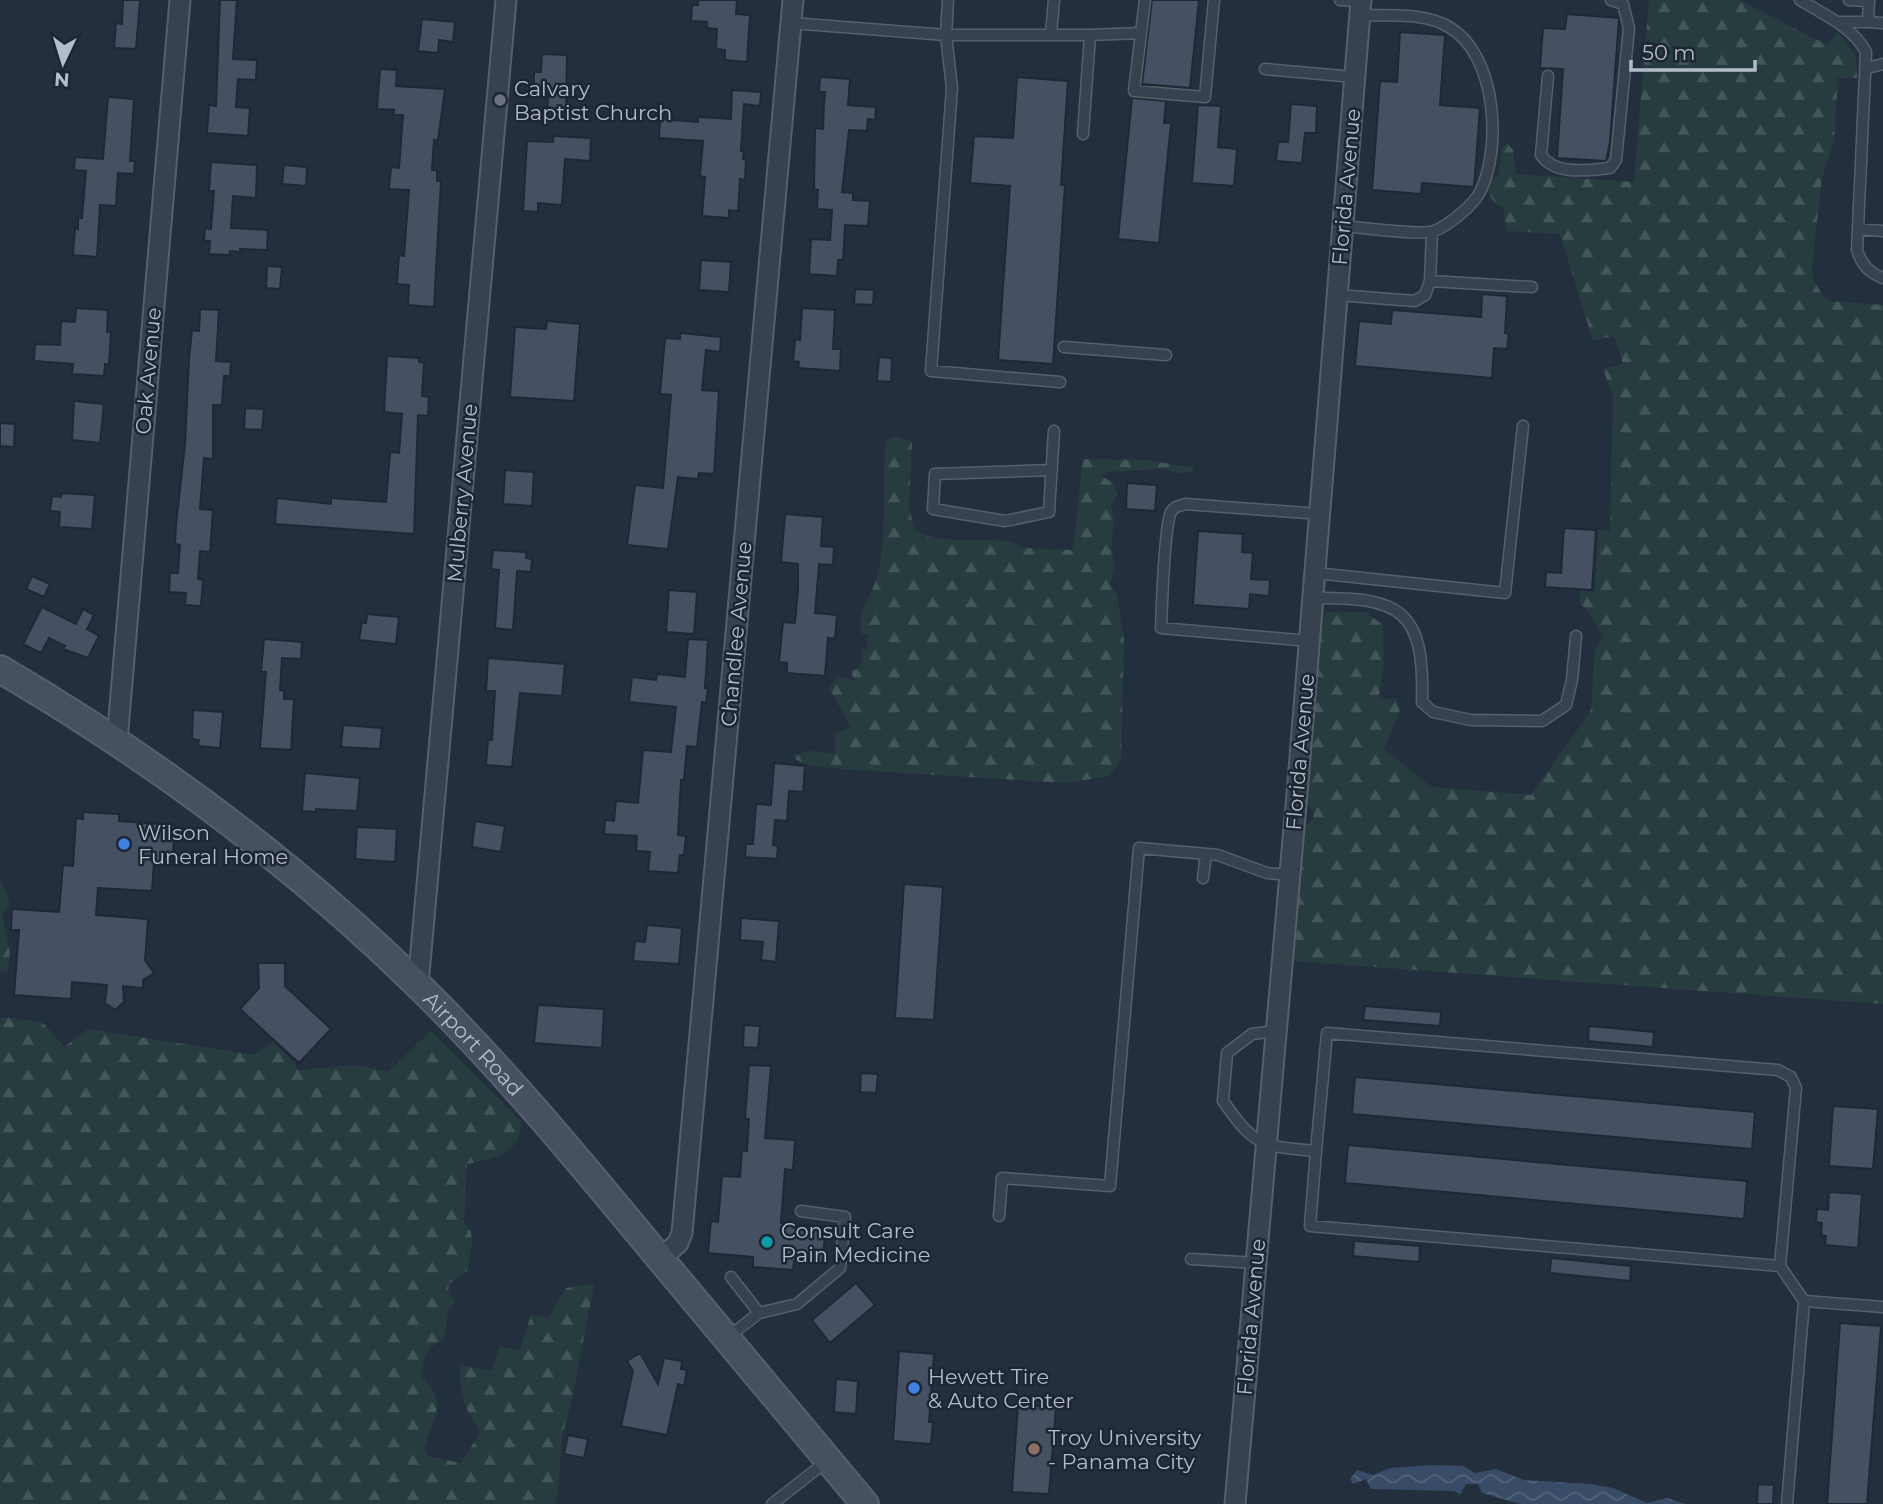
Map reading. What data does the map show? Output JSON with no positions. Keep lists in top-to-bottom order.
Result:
{
  "streets": {
    "main road": ["Airport Road"],
    "street": [
      "Florida Avenue",
      "Oak Avenue",
      "Mulberry Avenue",
      "Chandlee Avenue"
    ]
  },
  "crossings": [
    ["Oak Avenue", "Airport Road"],
    ["Mulberry Avenue", "Airport Road"],
    ["Chandlee Avenue", "Airport Road"]
  ],
  "places": [
    "Calvary Baptist Church",
    "Wilson Funeral Home",
    "Consult Care Pain Medicine",
    "Hewett Tire & Auto Center",
    "Troy University - Panama City"
  ],
  "scale_bar": "50 m",
  "north": "bottom"
}
